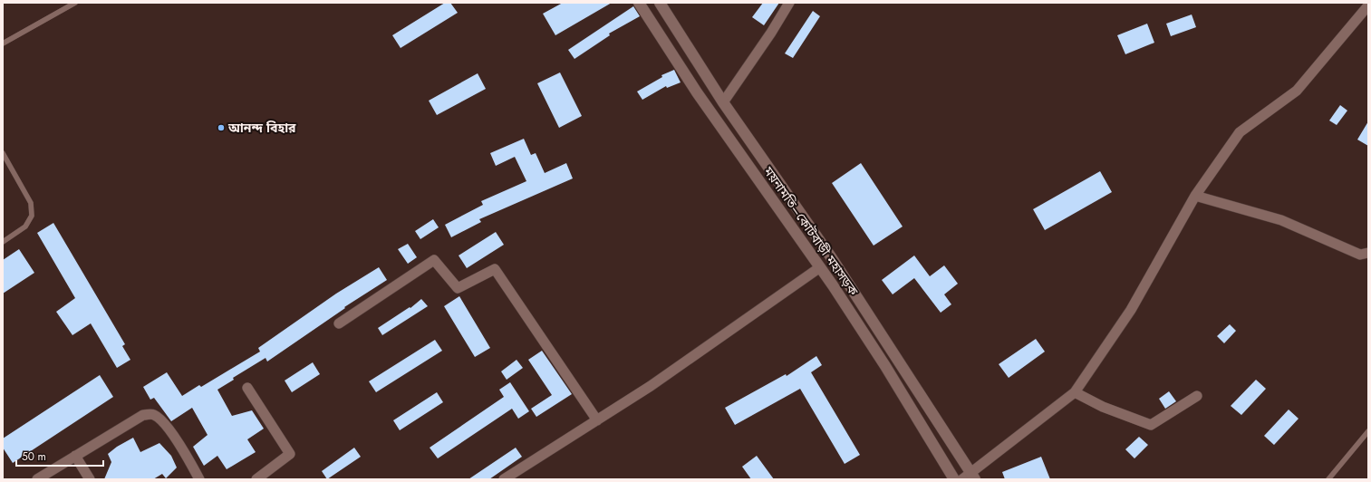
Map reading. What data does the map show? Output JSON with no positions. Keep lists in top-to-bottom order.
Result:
{
  "streets": {
    "main road": ["ময়নামতি–কোটবাড়ী মহাসড়ক"]
  },
  "places": ["আনন্দ বিহার"],
  "scale_bar": "50 m"
}
